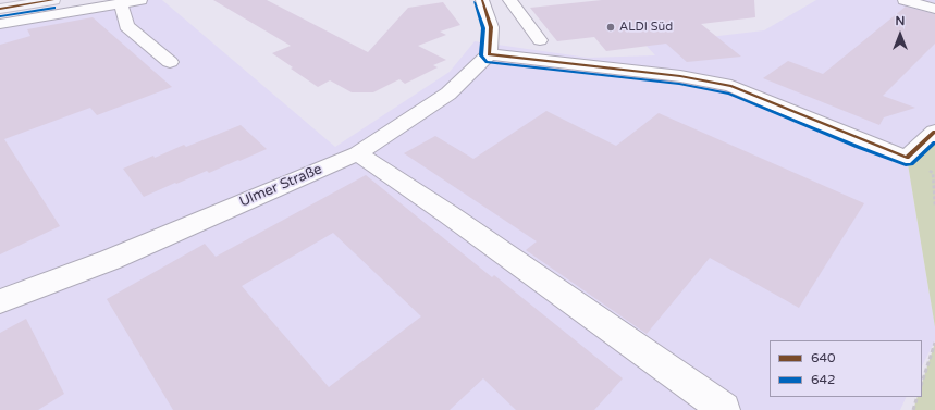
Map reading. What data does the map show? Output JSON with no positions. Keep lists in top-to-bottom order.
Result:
{
  "streets": {
    "street": ["Ulmer Straße"]
  },
  "places": ["ALDI Süd"],
  "lines": ["transit line 640", "transit line 642"],
  "legend": ["640", "642"],
  "north": "top"
}
